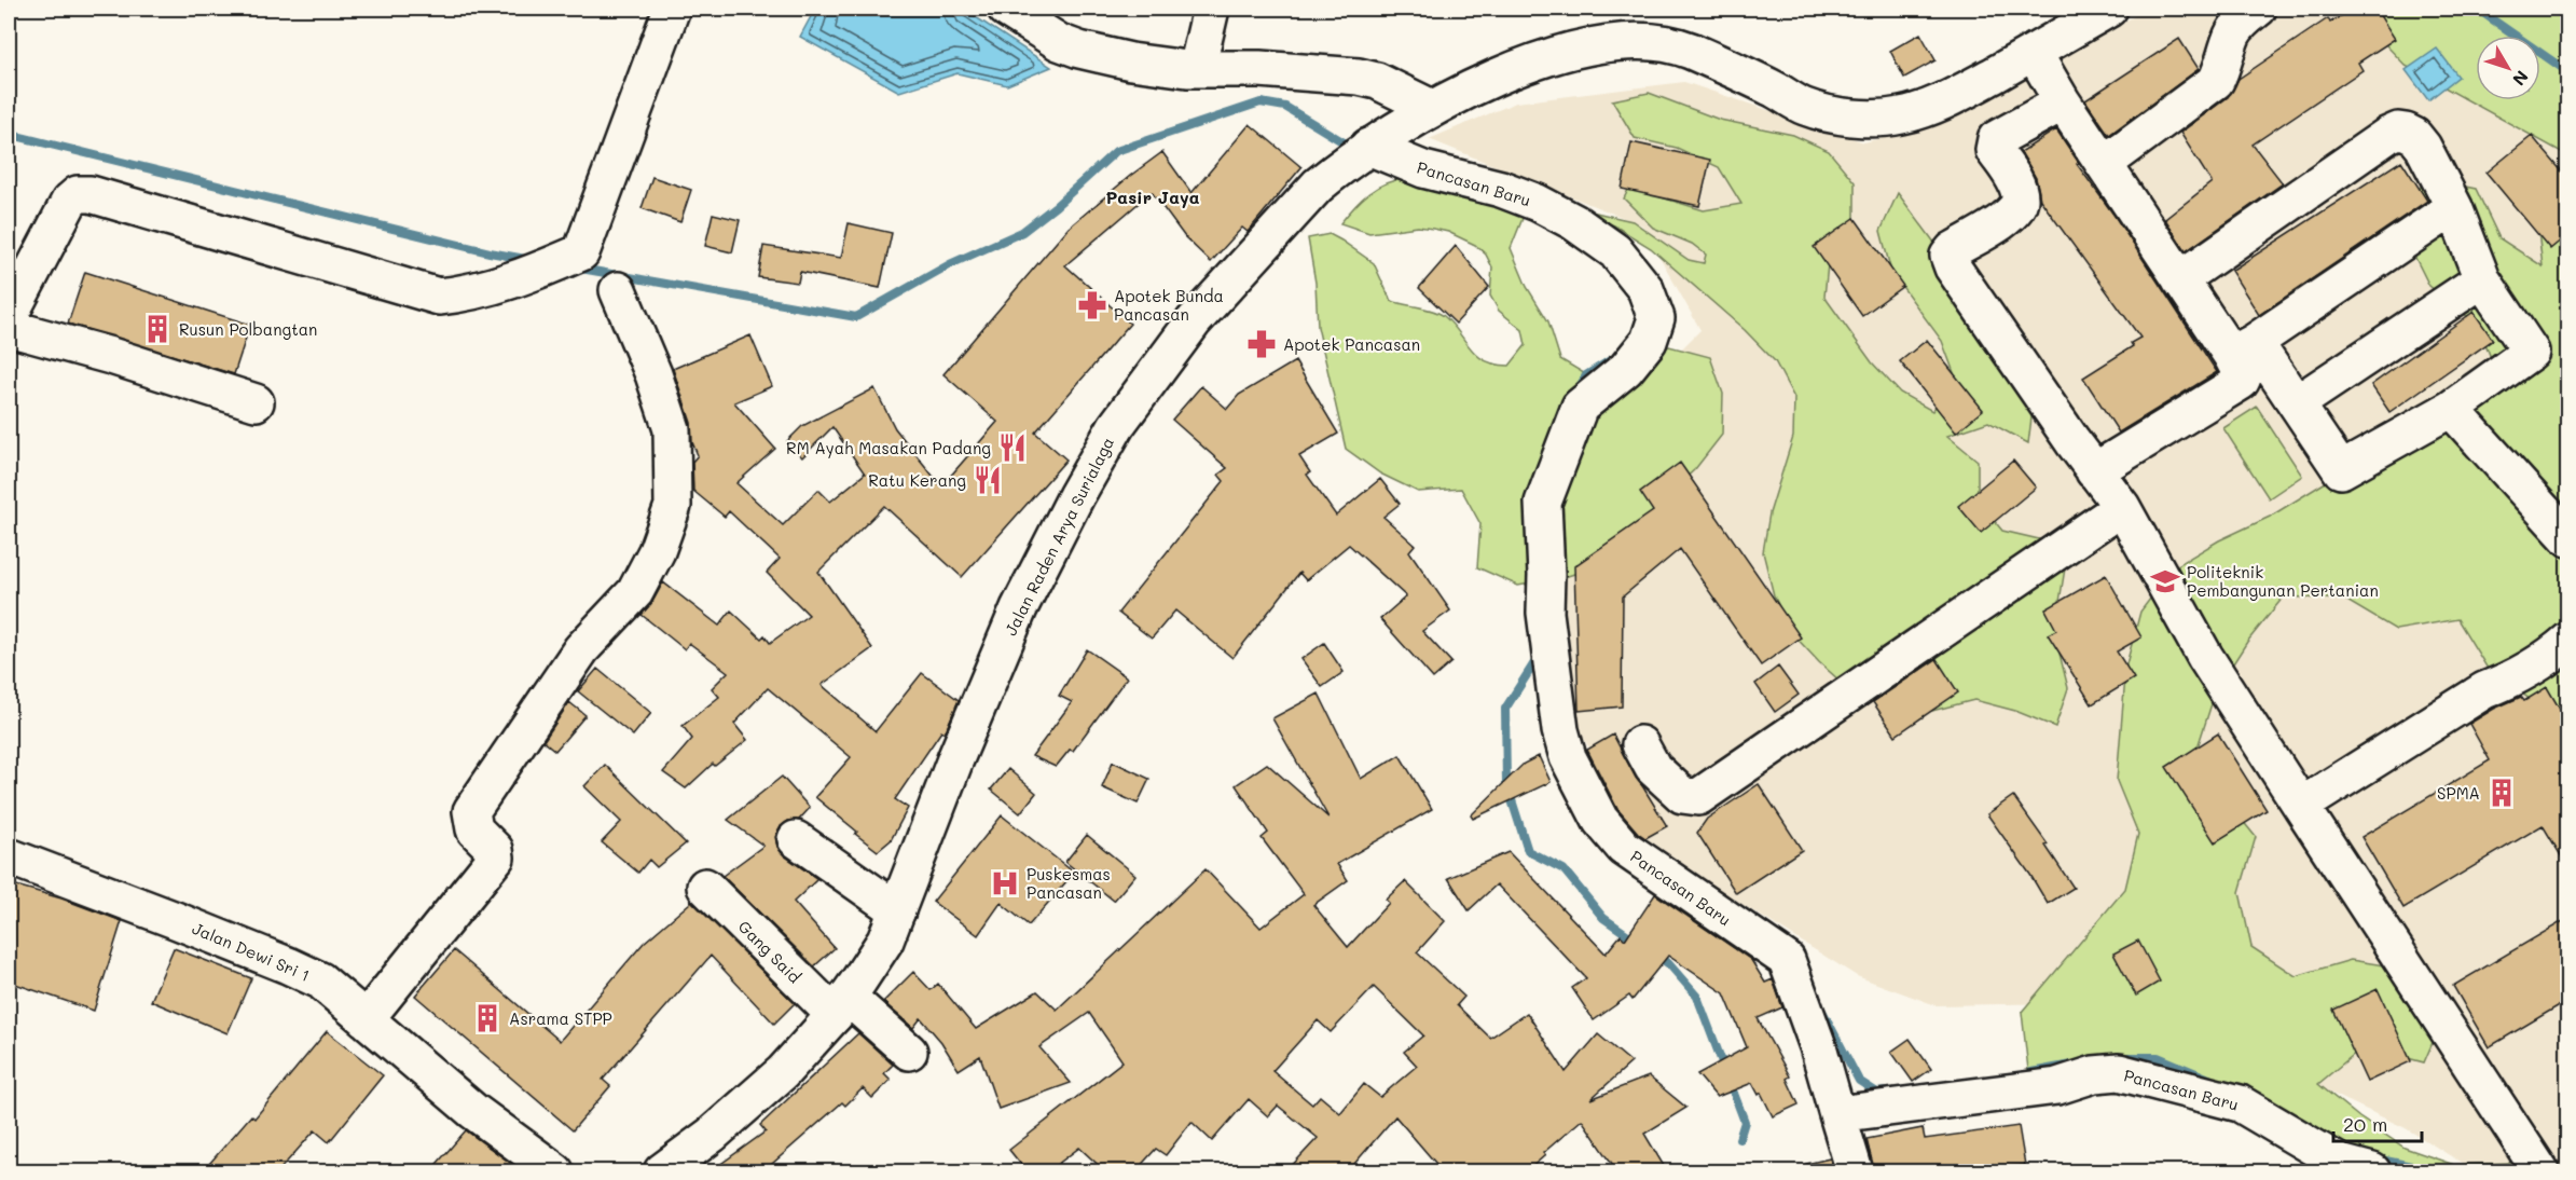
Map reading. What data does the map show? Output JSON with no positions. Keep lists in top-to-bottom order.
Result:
{
  "streets": {
    "street": [
      "Pancasan Baru",
      "Jalan Raden Arya Surialaga",
      "Jalan Dewi Sri 1",
      "Gang Said"
    ]
  },
  "crossings": [
    ["Pancasan Baru", "Jalan Raden Arya Surialaga"],
    ["Jalan Raden Arya Surialaga", "Gang Said"]
  ],
  "districts": ["Pasir Jaya"],
  "places": {
    "pharmacy": ["Apotek Bunda Pancasan", "Apotek Pancasan"],
    "building": ["Rusun Polbangtan", "SPMA", "Asrama STPP"],
    "restaurant": ["RM Ayah Masakan Padang", "Ratu Kerang"],
    "school or university": ["Politeknik Pembangunan Pertanian"],
    "hospital": ["Puskesmas Pancasan"]
  },
  "scale_bar": "20 m",
  "north": "bottom right"
}
